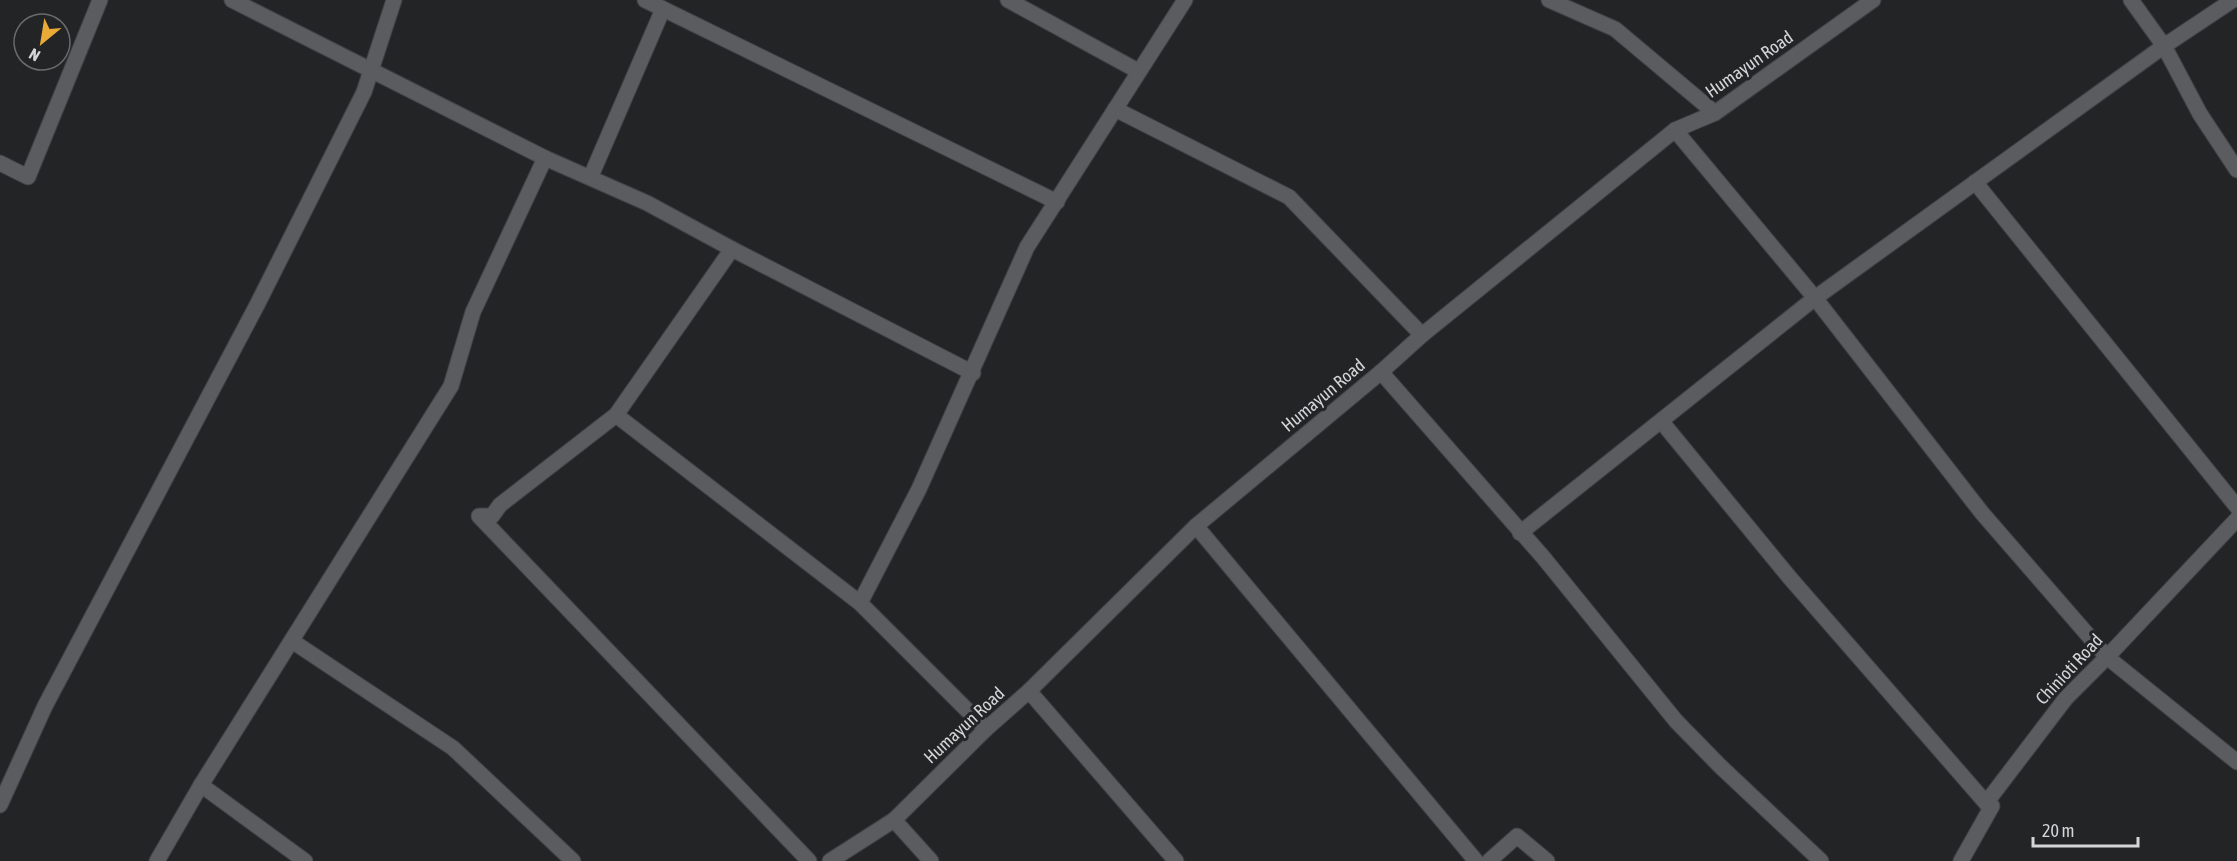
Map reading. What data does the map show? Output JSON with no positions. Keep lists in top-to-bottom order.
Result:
{
  "streets": {
    "street": ["Humayun Road", "Chinioti Road"]
  },
  "scale_bar": "20 m",
  "north": "bottom left"
}
